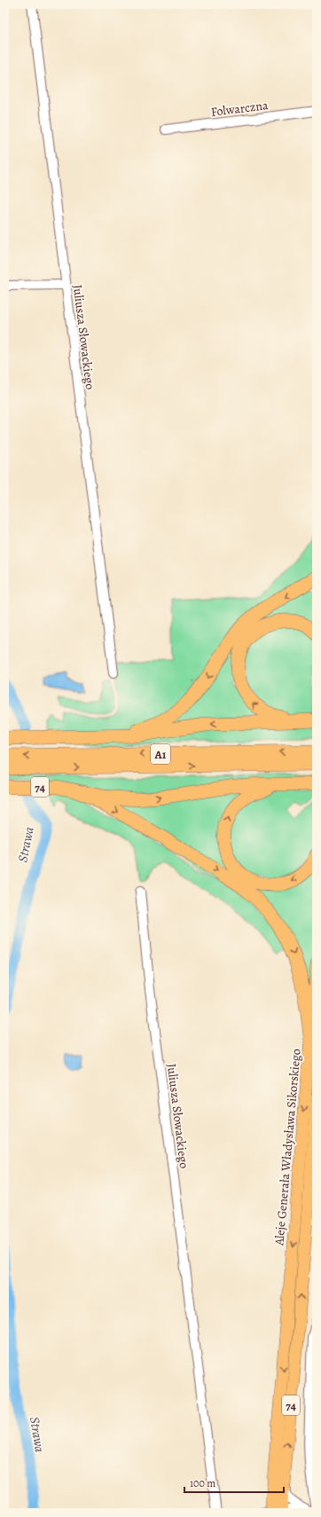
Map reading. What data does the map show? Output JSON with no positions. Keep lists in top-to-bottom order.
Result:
{
  "streets": {
    "highway": ["A1", "74"],
    "main road": ["Aleje Generała Władysława Sikorskiego"],
    "street": ["Folwarczna", "Juliusza Słowackiego"]
  },
  "crossings": [
    ["74", "Aleje Generała Władysława Sikorskiego"]
  ],
  "water": ["Strawa"],
  "scale_bar": "100 m"
}
